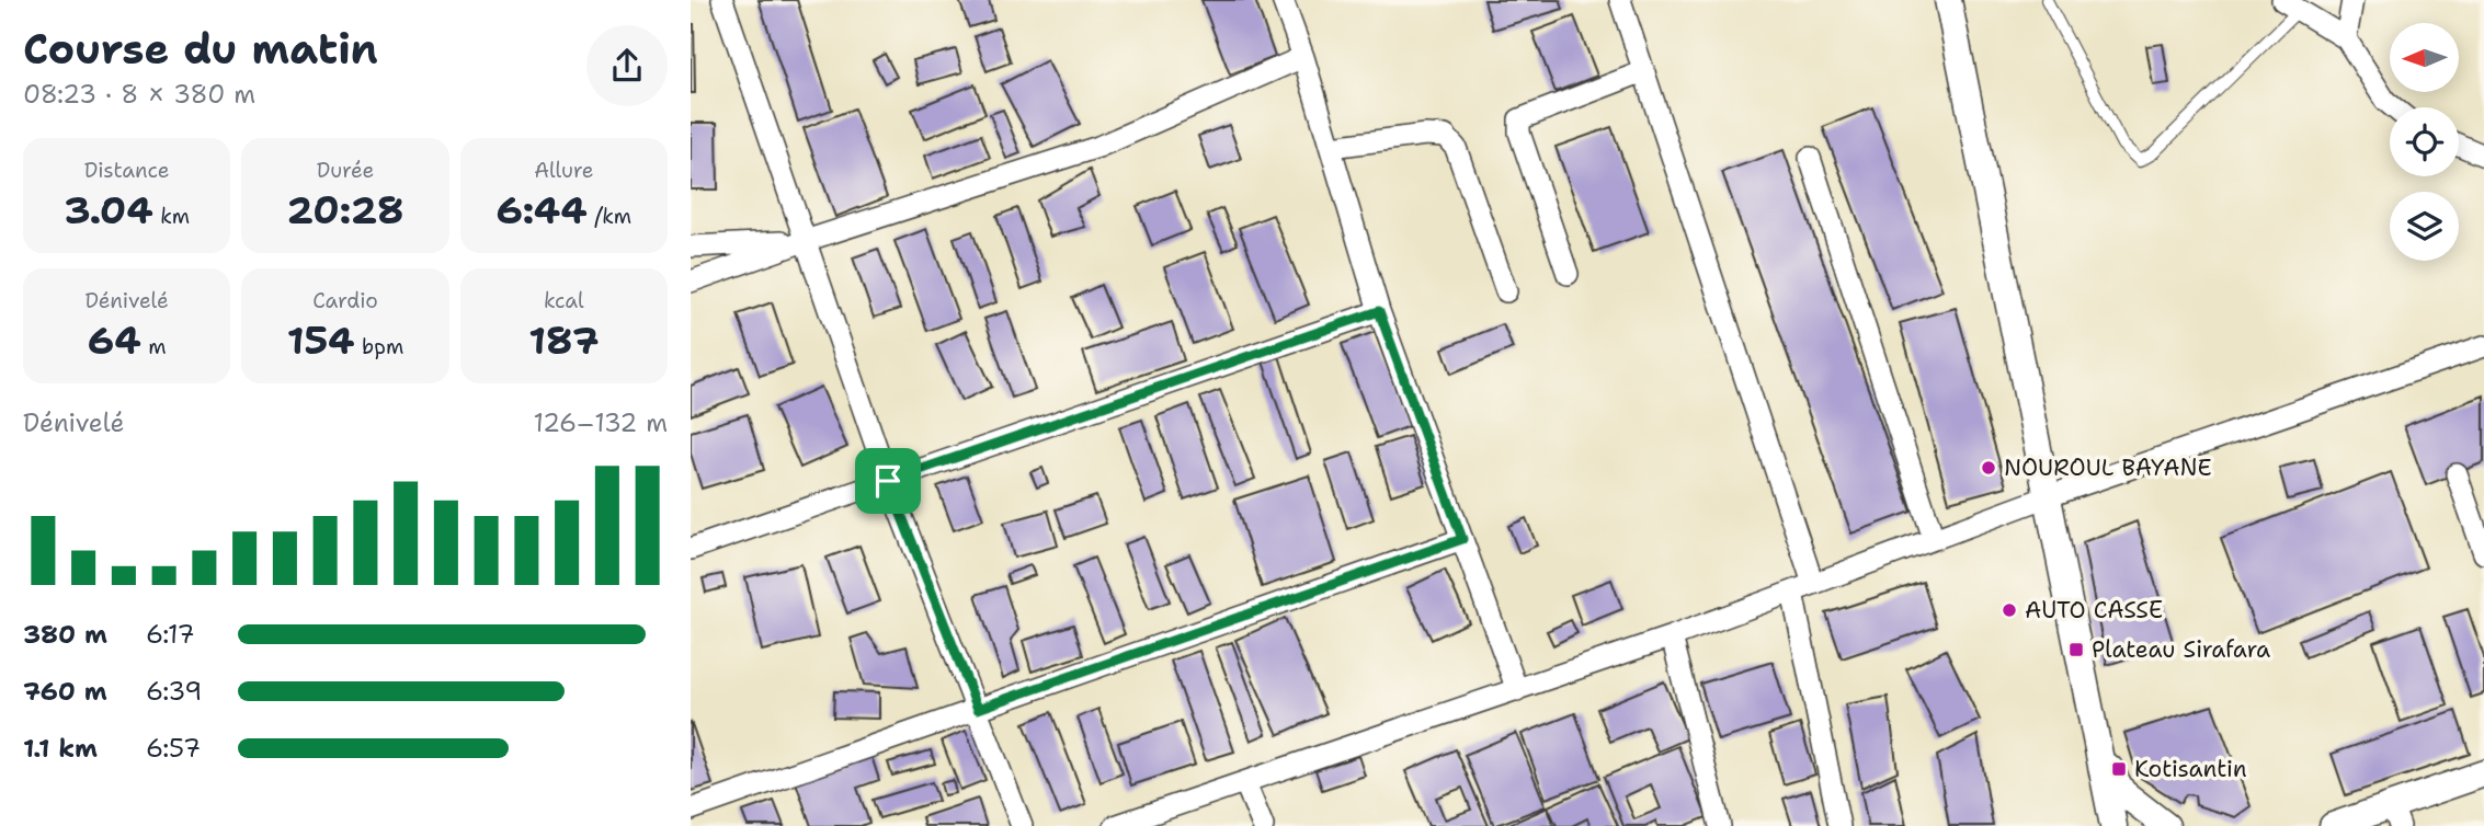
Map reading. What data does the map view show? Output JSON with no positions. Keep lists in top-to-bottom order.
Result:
{
  "places": {
    "other": ["NOUROUL BAYANE", "AUTO CASSE"],
    "transit": ["Plateau Sirafara", "Kotisantin"]
  },
  "north": "left",
  "page": {
    "heading": ["Course du matin", "08:23 · 8 × 380 m"],
    "stats": [
      ["Distance", "3.04 km"],
      ["Durée", "20:28"],
      ["Allure", "6:44 /km"],
      ["Dénivelé", "64 m"],
      ["Cardio", "154 bpm"],
      ["kcal", "187"]
    ],
    "chart": ["Dénivelé", "126–132 m"],
    "list": [
      {
        "name": "380 m",
        "note": "6:17"
      },
      {
        "name": "760 m",
        "note": "6:39"
      },
      {
        "name": "1.1 km",
        "note": "6:57"
      }
    ]
  }
}
